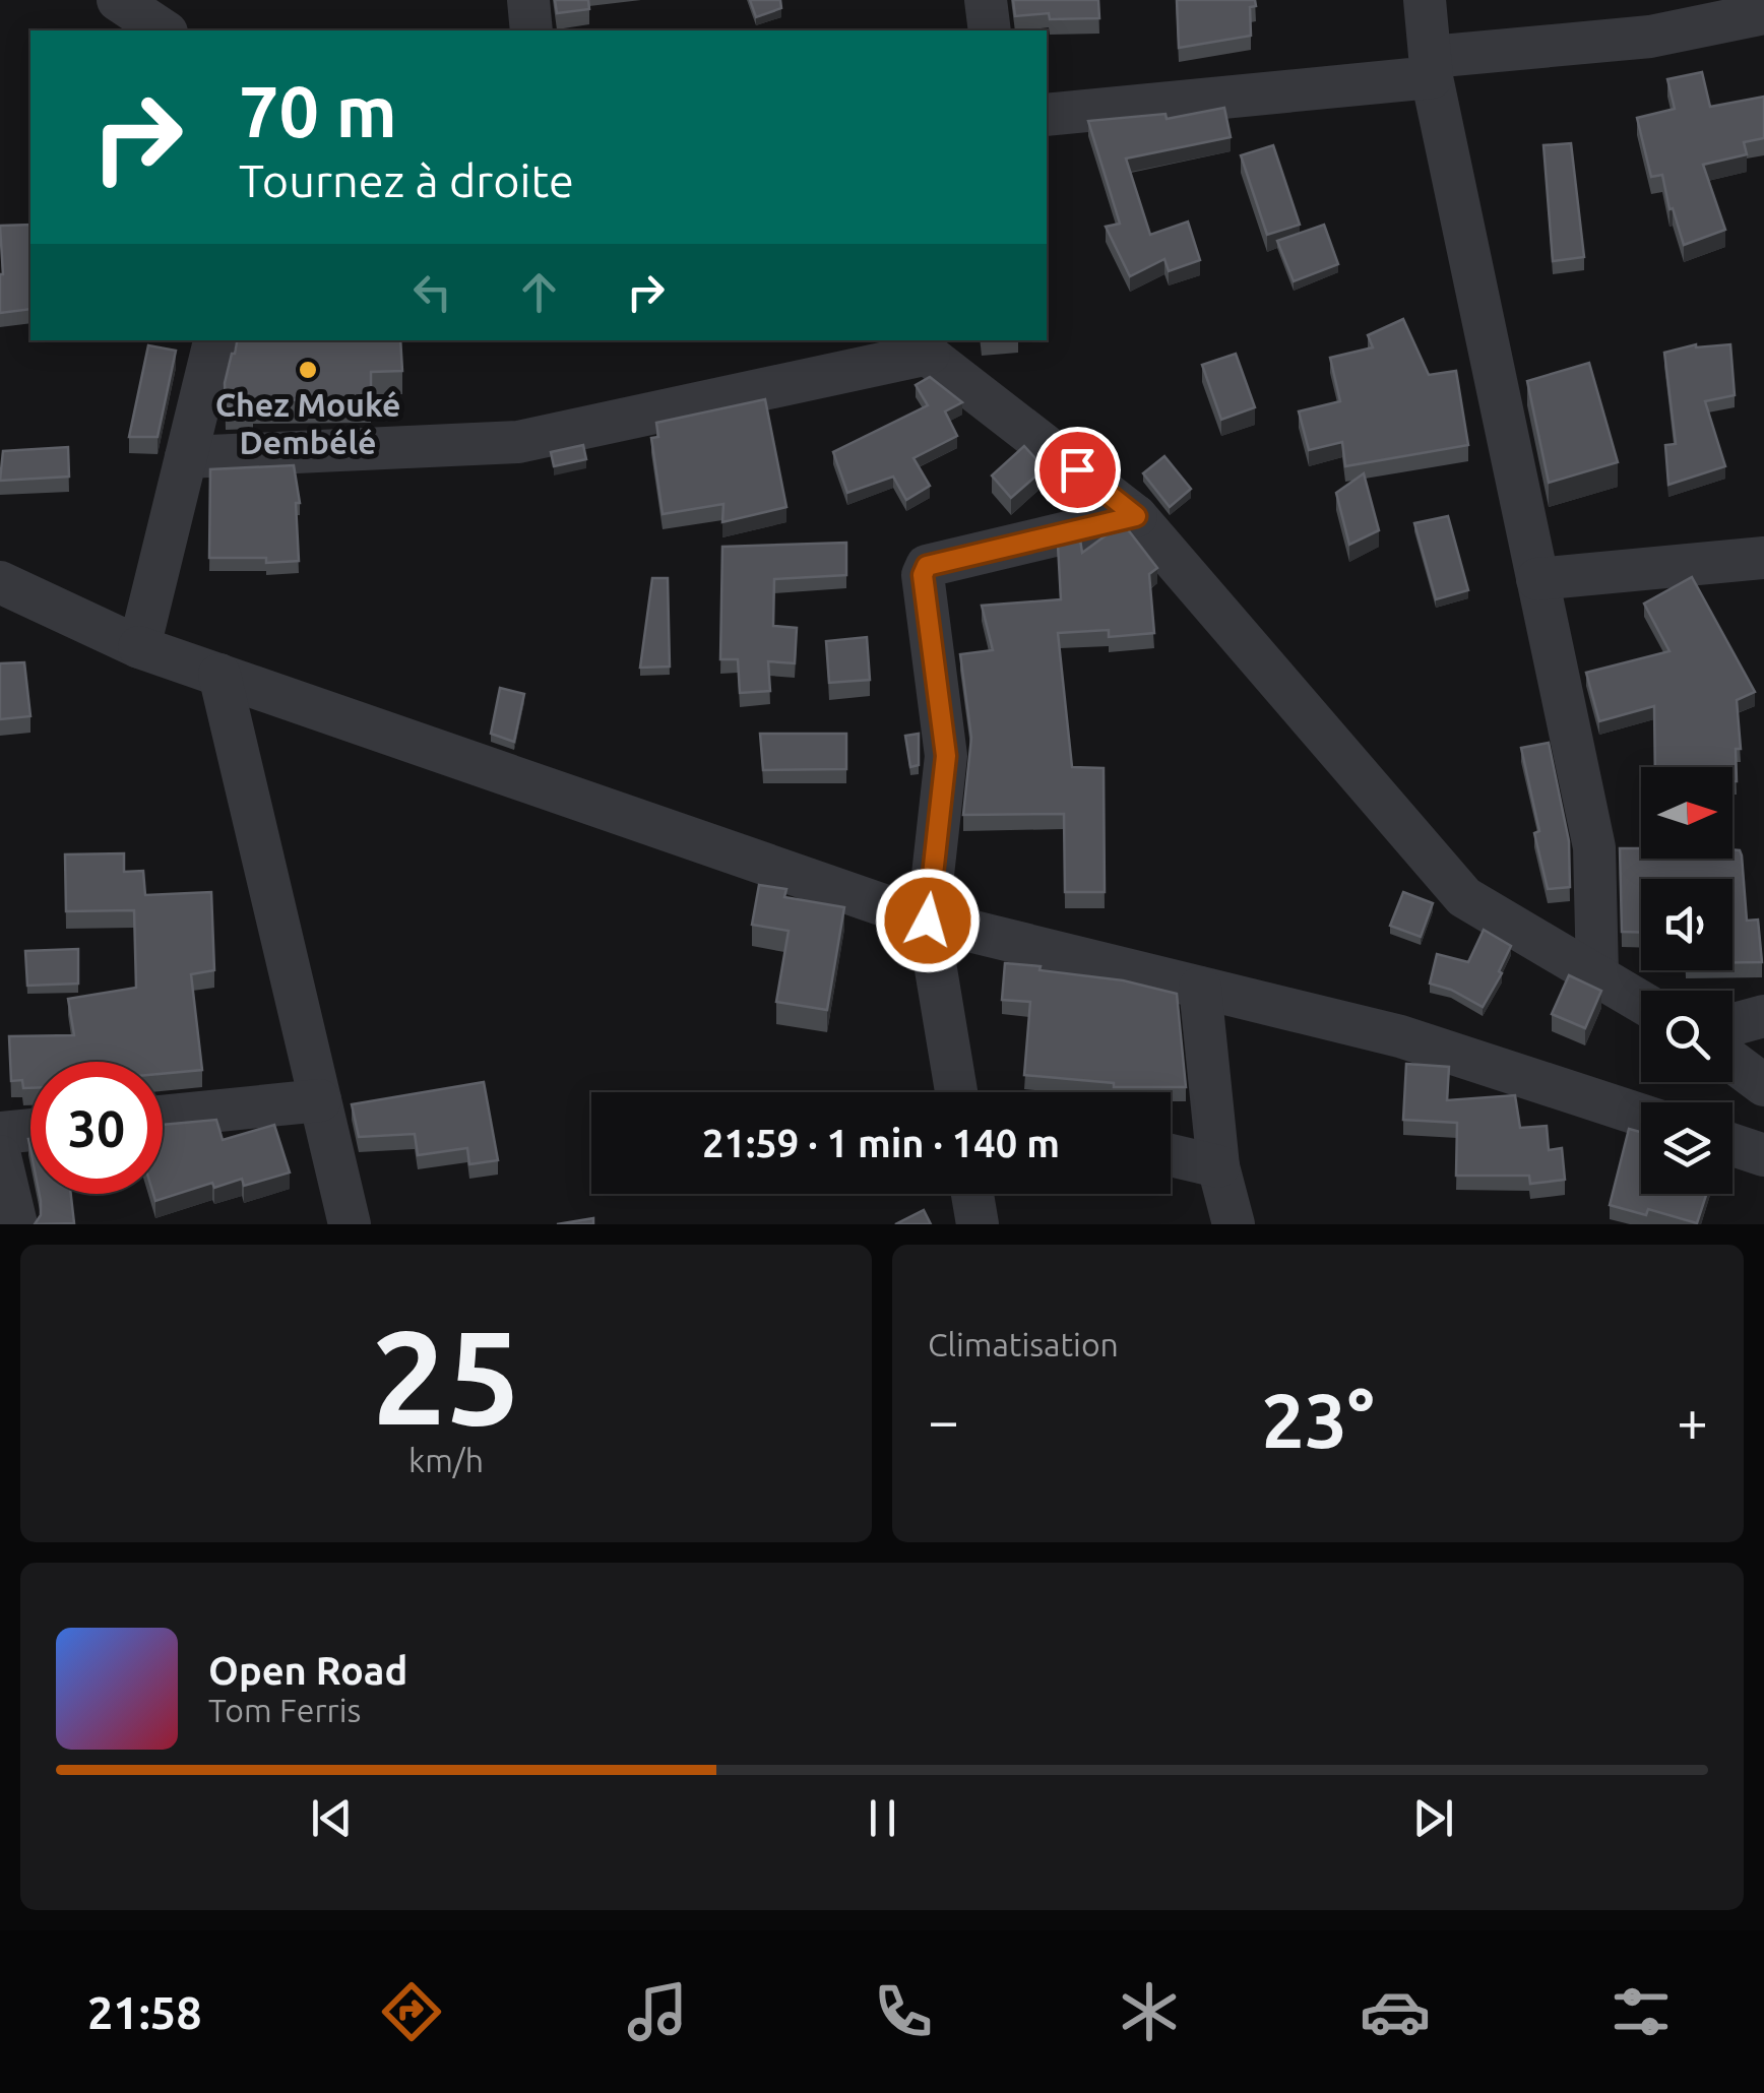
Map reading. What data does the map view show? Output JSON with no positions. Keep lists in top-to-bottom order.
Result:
{
  "places": ["Chez Mouké Dembélé"],
  "north": "right",
  "page": {
    "turn": ["70 m", "Tournez à droite"],
    "limit": "30",
    "trip": "21:59 · 1 min · 140 m",
    "tile": [
      ["25", "km/h"],
      "Climatisation"
    ],
    "heat": ["−", "23°", "+"],
    "song": ["Open Road", "Tom Ferris"],
    "tabs": "21:58"
  }
}
